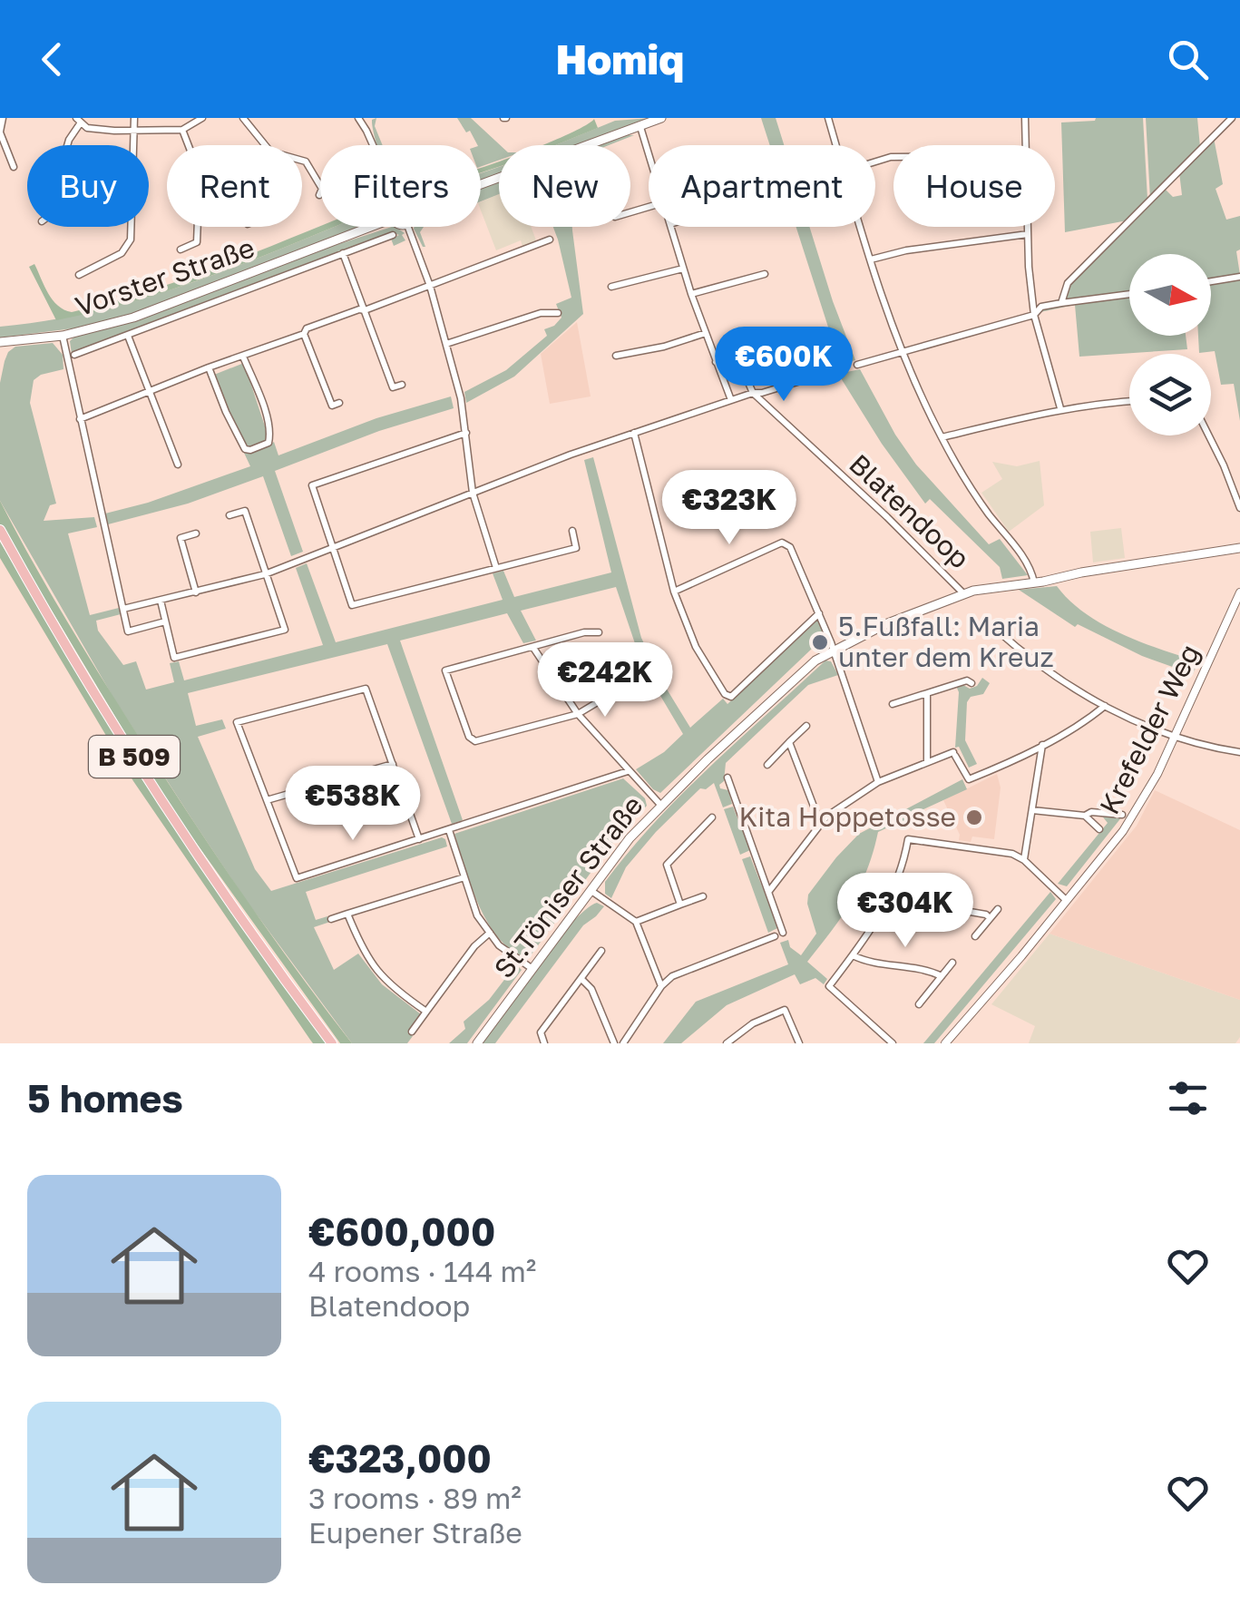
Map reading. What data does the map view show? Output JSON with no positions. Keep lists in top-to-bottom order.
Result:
{
  "streets": {
    "main road": ["Vorster Straße", "B 509", "St.Töniser Straße"],
    "street": ["Blatendoop", "Krefelder Weg"]
  },
  "crossings": [
    ["Blatendoop", "St.Töniser Straße"]
  ],
  "places": ["5.Fußfall: Maria unter dem Kreuz", "Kita Hoppetosse"],
  "north": "right",
  "page": {
    "header": "Homiq",
    "chip": [
      "Buy",
      "Rent",
      "Filters",
      "New",
      "Apartment",
      "House"
    ],
    "price": [
      "€600K",
      "€323K",
      "€242K",
      "€538K",
      "€304K"
    ],
    "heading": "5 homes",
    "list": [
      {
        "name": "€600,000",
        "note": "4 rooms · 144 m² · Blatendoop"
      },
      {
        "name": "€323,000",
        "note": "3 rooms · 89 m² · Eupener Straße"
      }
    ]
  }
}
